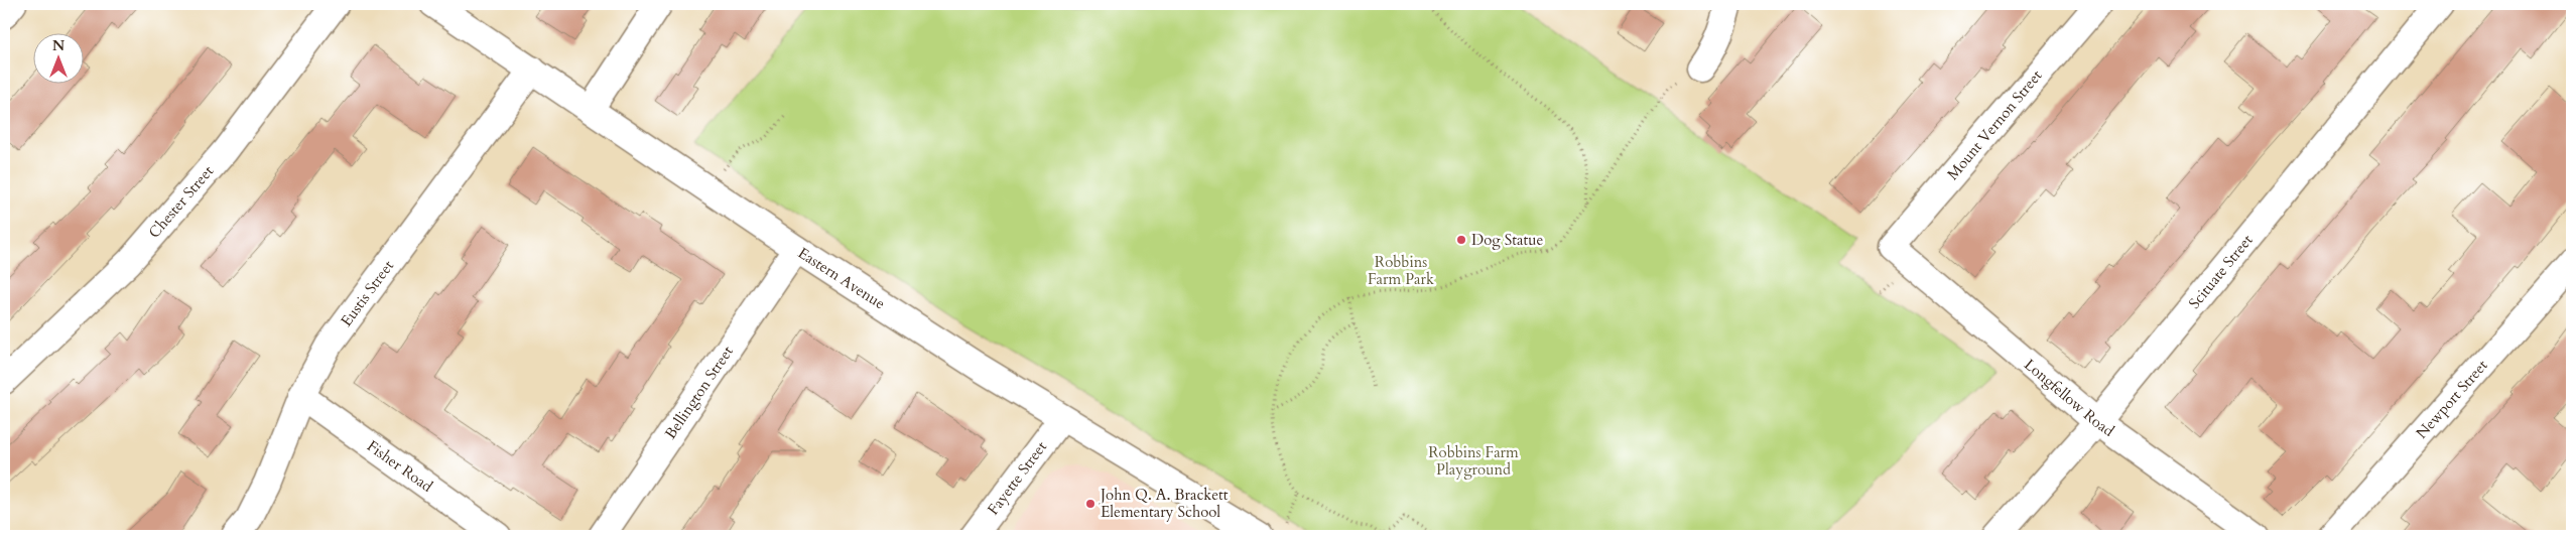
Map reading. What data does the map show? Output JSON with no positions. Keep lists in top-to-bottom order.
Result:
{
  "streets": {
    "street": [
      "Mount Vernon Street",
      "Chester Street",
      "Scituate Street",
      "Eastern Avenue",
      "Eustis Street",
      "Bellington Street",
      "Longfellow Road",
      "Newport Street",
      "Fisher Road",
      "Fayette Street"
    ]
  },
  "crossings": [
    ["Mount Vernon Street", "Longfellow Road"],
    ["Scituate Street", "Longfellow Road"],
    ["Eastern Avenue", "Eustis Street"],
    ["Eastern Avenue", "Bellington Street"],
    ["Eastern Avenue", "Fayette Street"],
    ["Eustis Street", "Fisher Road"]
  ],
  "parks": ["Robbins Farm Park", "Robbins Farm Playground"],
  "places": ["Dog Statue", "John Q. A. Brackett Elementary School"],
  "north": "top"
}
